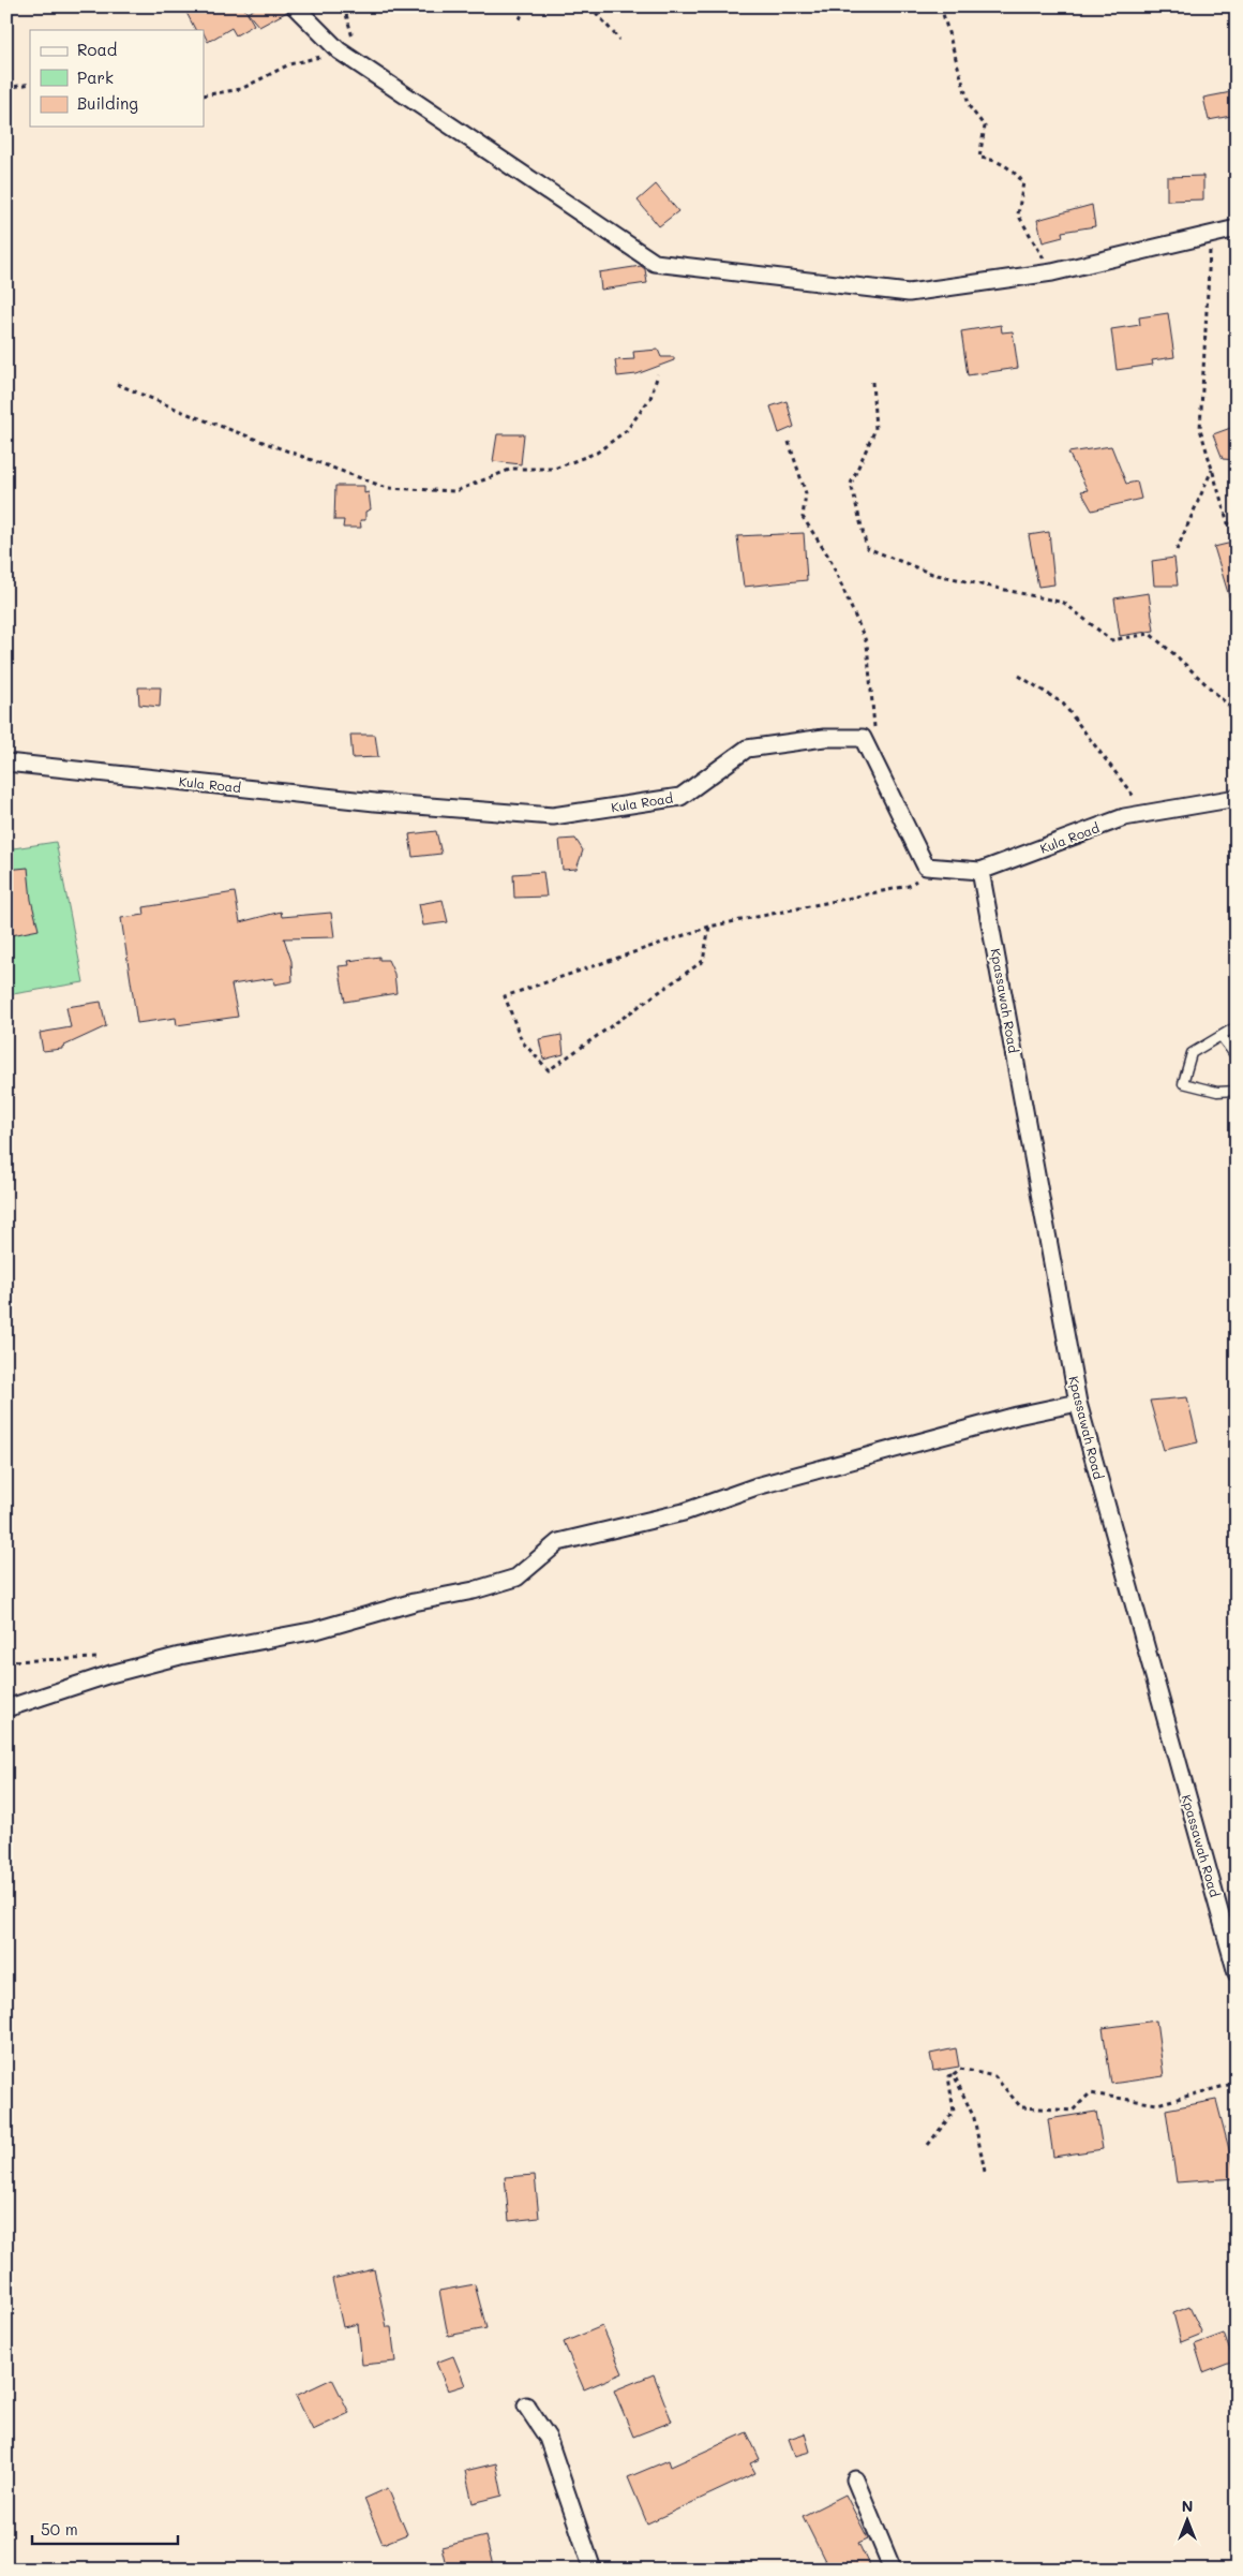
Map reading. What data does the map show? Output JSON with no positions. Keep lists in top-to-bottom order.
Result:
{
  "streets": {
    "street": ["Kula Road", "Kpassawah Road"]
  },
  "crossings": [
    ["Kula Road", "Kpassawah Road"]
  ],
  "legend": ["Road", "Park", "Building"],
  "scale_bar": "50 m",
  "north": "top"
}
